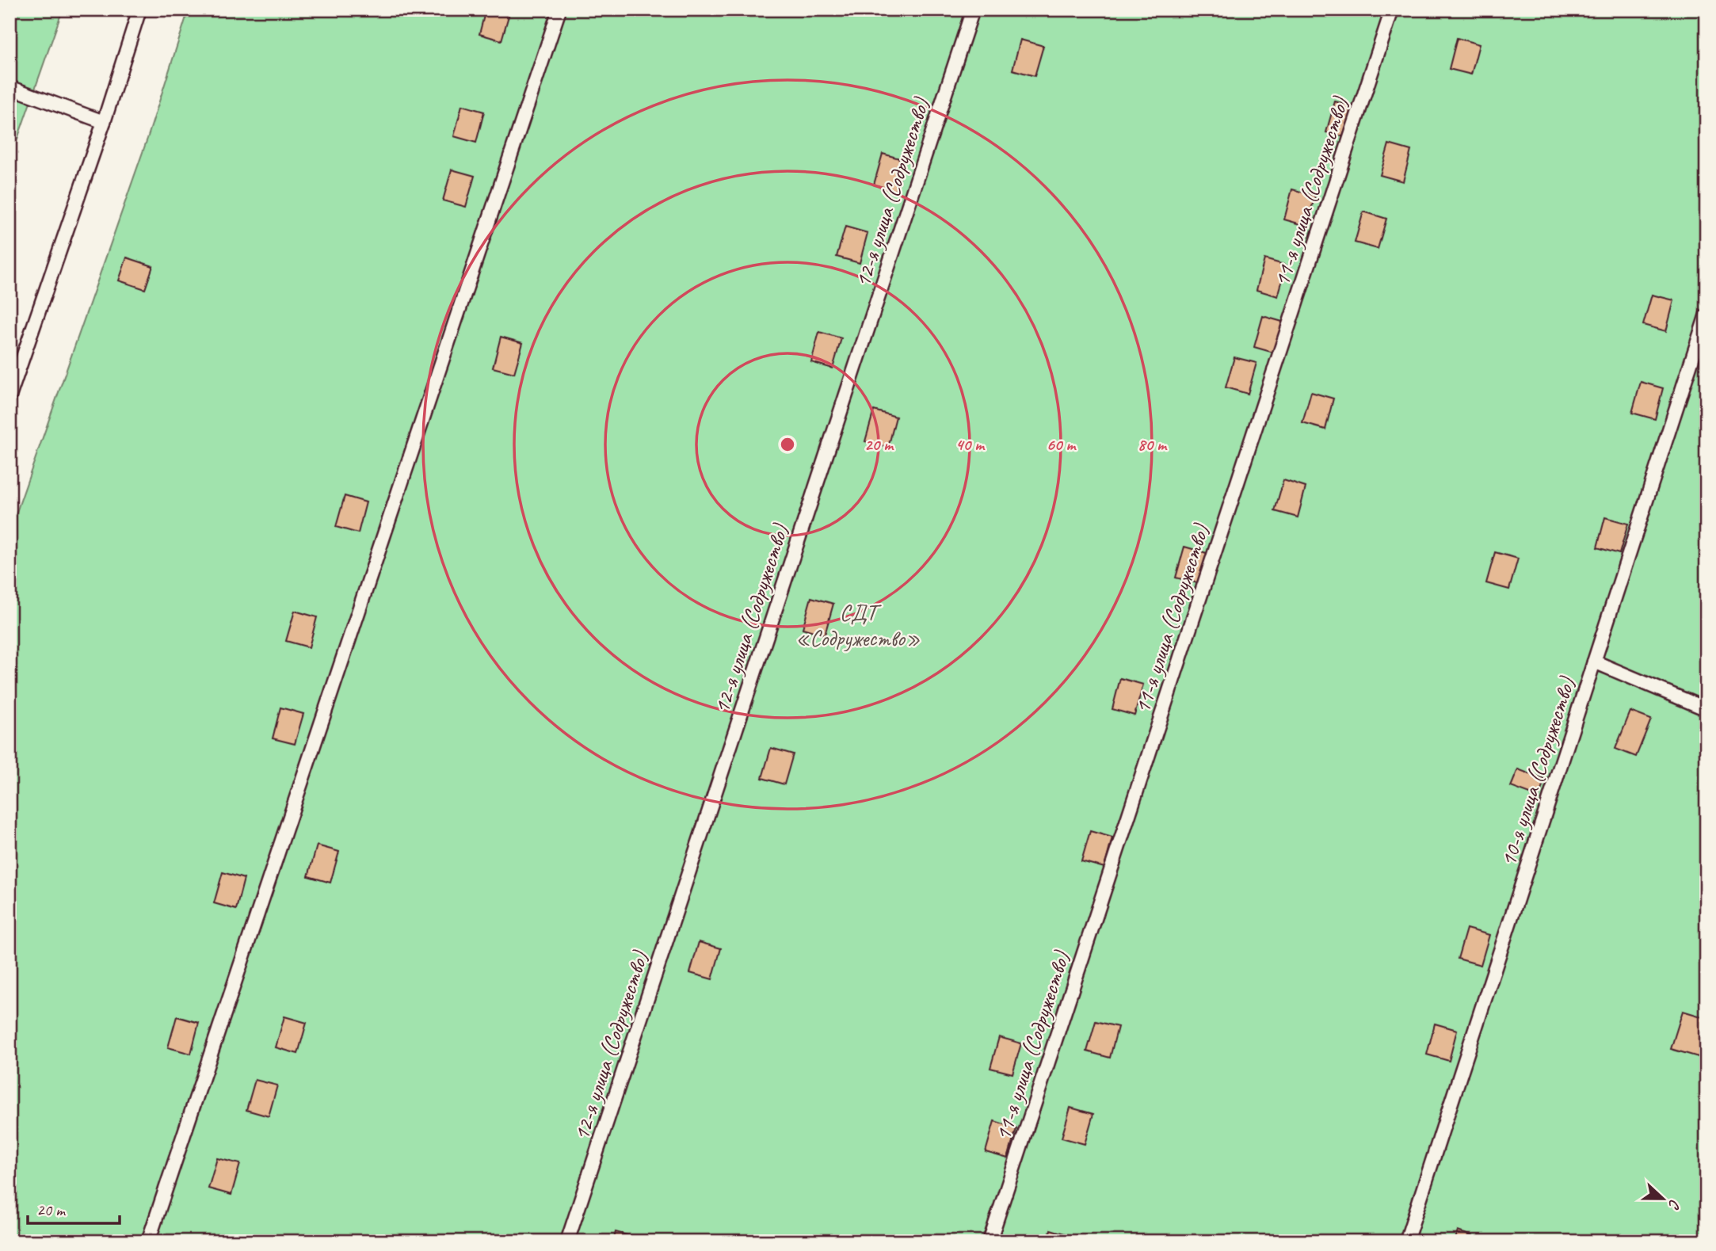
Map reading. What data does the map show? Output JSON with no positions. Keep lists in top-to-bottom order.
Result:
{
  "streets": {
    "lane": ["11-я улица (Содружество)", "12-я улица (Содружество)", "10-я улица (Содружество)"]
  },
  "parks": ["СДТ «Содружество»"],
  "scale_bar": "20 m",
  "north": "right",
  "rings": [
    "20 m",
    "40 m",
    "60 m",
    "80 m"
  ]
}
